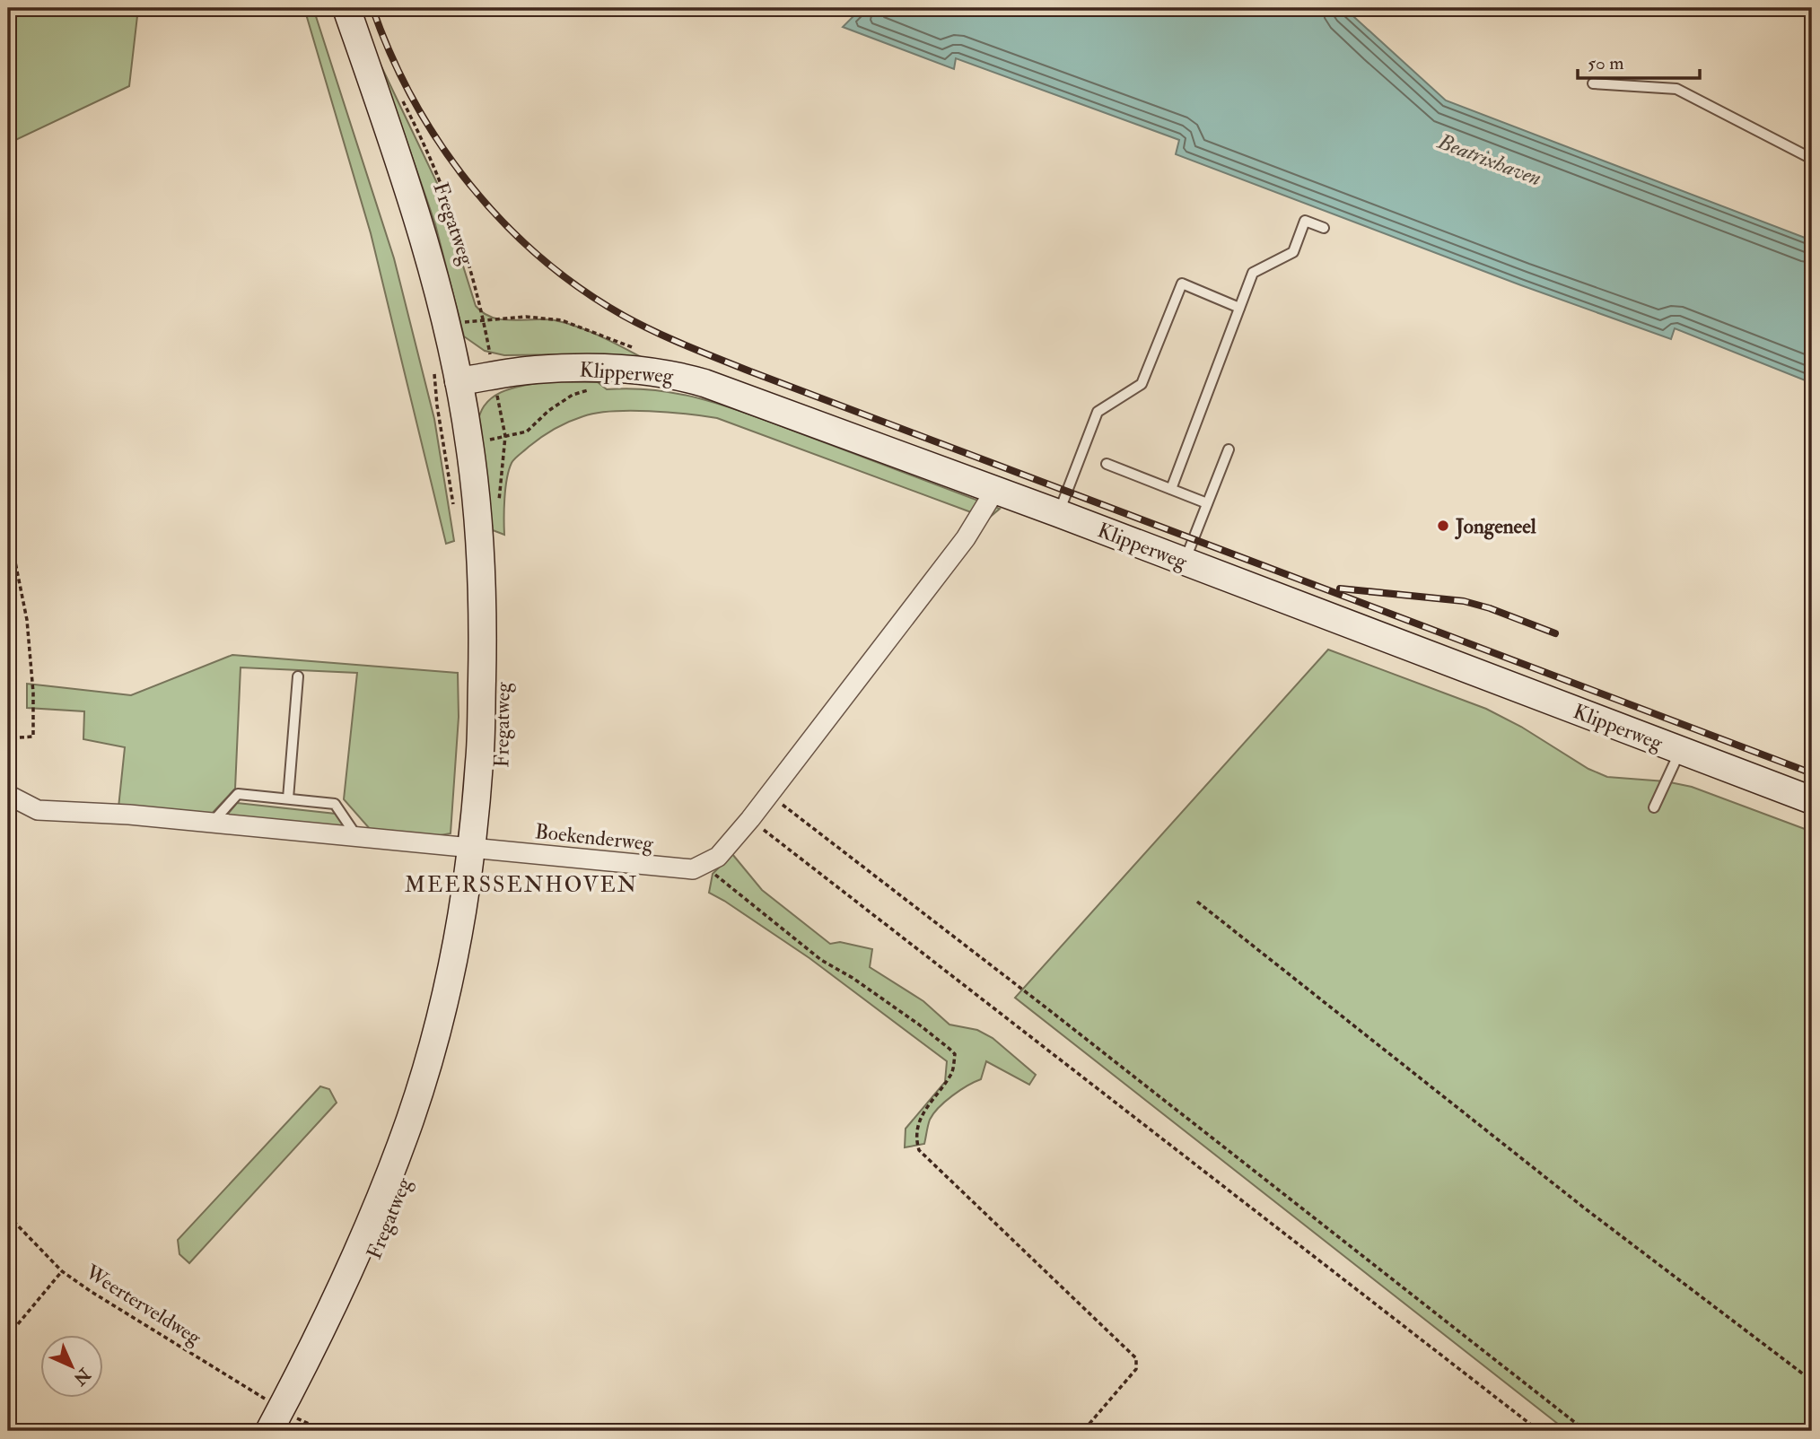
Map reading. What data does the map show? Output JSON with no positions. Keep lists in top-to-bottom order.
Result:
{
  "streets": {
    "street": ["Fregatweg", "Klipperweg", "Boekenderweg"],
    "path": ["Weerterveldweg"]
  },
  "crossings": [
    ["Fregatweg", "Klipperweg"],
    ["Fregatweg", "Boekenderweg"],
    ["Fregatweg", "Weerterveldweg"]
  ],
  "districts": ["MEERSSENHOVEN"],
  "water": ["Beatrixhaven"],
  "places": ["Jongeneel"],
  "scale_bar": "50 m",
  "north": "bottom right"
}
